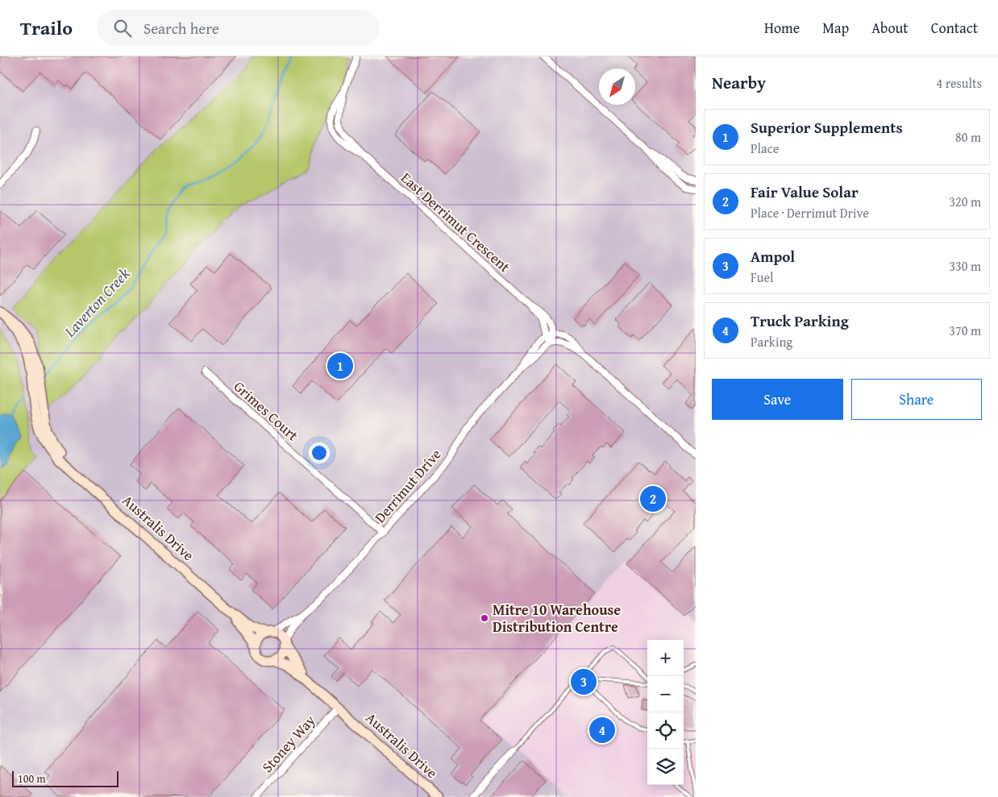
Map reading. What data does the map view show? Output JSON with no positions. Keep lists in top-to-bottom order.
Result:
{
  "streets": {
    "street": [
      "East Derrimut Crescent",
      "Grimes Court",
      "Derrimut Drive",
      "Australis Drive",
      "Stoney Way"
    ]
  },
  "crossings": [
    ["East Derrimut Crescent", "Derrimut Drive"],
    ["Grimes Court", "Derrimut Drive"],
    ["Derrimut Drive", "Australis Drive"],
    ["Australis Drive", "Stoney Way"]
  ],
  "water": ["Laverton Creek"],
  "places": ["Mitre 10 Warehouse Distribution Centre"],
  "scale_bar": "100 m",
  "north": "bottom left",
  "page": {
    "header": "Trailo",
    "search": "Search here",
    "nav": [
      "Home",
      "Map",
      "About",
      "Contact"
    ],
    "heading": ["Nearby", "4 results"],
    "list": [
      {
        "mark": "1",
        "name": "Superior Supplements",
        "note": "Place",
        "value": "80 m"
      },
      {
        "mark": "2",
        "name": "Fair Value Solar",
        "note": "Place · Derrimut Drive",
        "value": "320 m"
      },
      {
        "mark": "3",
        "name": "Ampol",
        "note": "Fuel",
        "value": "330 m"
      },
      {
        "mark": "4",
        "name": "Truck Parking",
        "note": "Parking",
        "value": "370 m"
      }
    ],
    "pins": [
      "1",
      "2",
      "3",
      "4"
    ],
    "buttons": ["Save", "Share"],
    "map_buttons": ["+", "−"],
    "scale": "100 m"
  }
}
